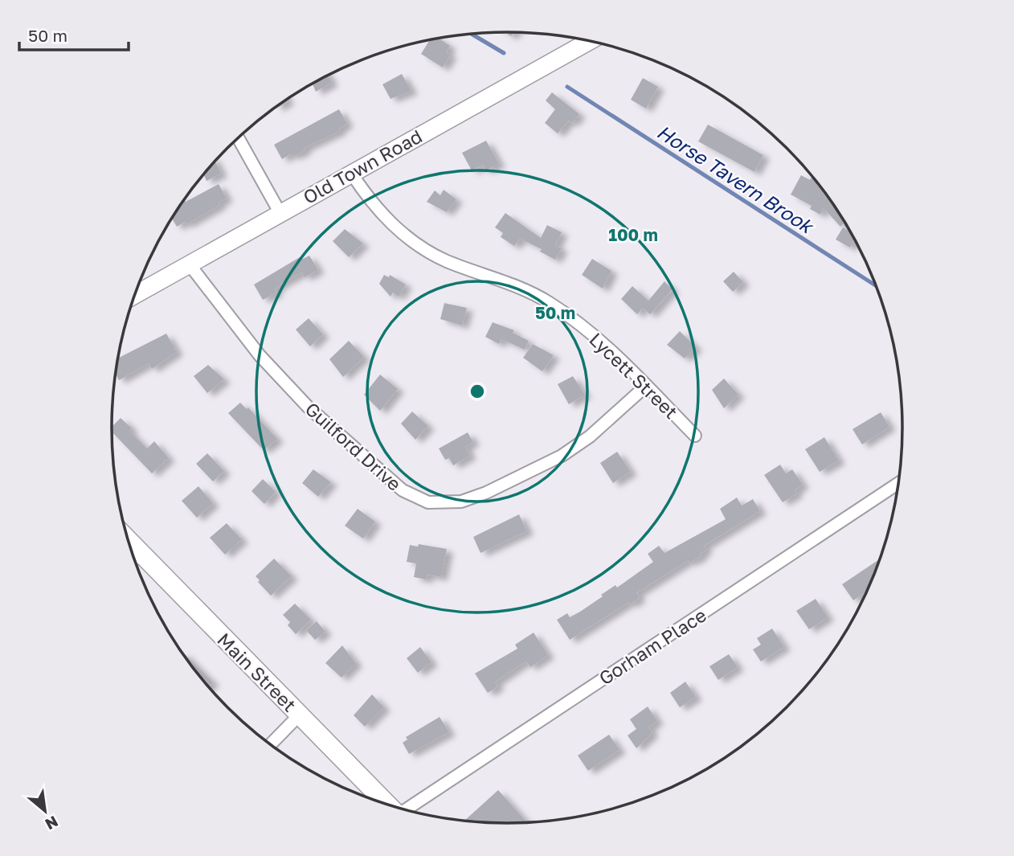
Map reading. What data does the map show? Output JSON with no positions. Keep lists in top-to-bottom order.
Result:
{
  "streets": {
    "main road": ["Old Town Road", "Main Street"],
    "street": ["Lycett Street", "Guilford Drive", "Gorham Place"]
  },
  "crossings": [
    ["Old Town Road", "Lycett Street"],
    ["Old Town Road", "Guilford Drive"],
    ["Lycett Street", "Guilford Drive"]
  ],
  "water": ["Horse Tavern Brook"],
  "scale_bar": "50 m",
  "north": "bottom right",
  "rings": ["100 m", "50 m"]
}
